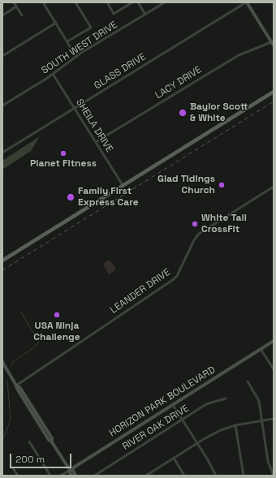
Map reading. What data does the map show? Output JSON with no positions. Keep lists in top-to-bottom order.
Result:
{
  "streets": {
    "street": [
      "SOUTH WEST DRIVE",
      "GLASS DRIVE",
      "LACY DRIVE",
      "SHEILA DRIVE",
      "LEANDER DRIVE",
      "HORIZON PARK BOULEVARD",
      "RIVER OAK DRIVE"
    ]
  },
  "crossings": [
    ["SOUTH WEST DRIVE", "SHEILA DRIVE"],
    ["GLASS DRIVE", "SHEILA DRIVE"],
    ["LACY DRIVE", "SHEILA DRIVE"]
  ],
  "places": [
    "Baylor Scott & White",
    "Planet Fitness",
    "Glad Tidings Church",
    "Family First Express Care",
    "White Tail CrossFit",
    "USA Ninja Challenge"
  ],
  "scale_bar": "200 m"
}
